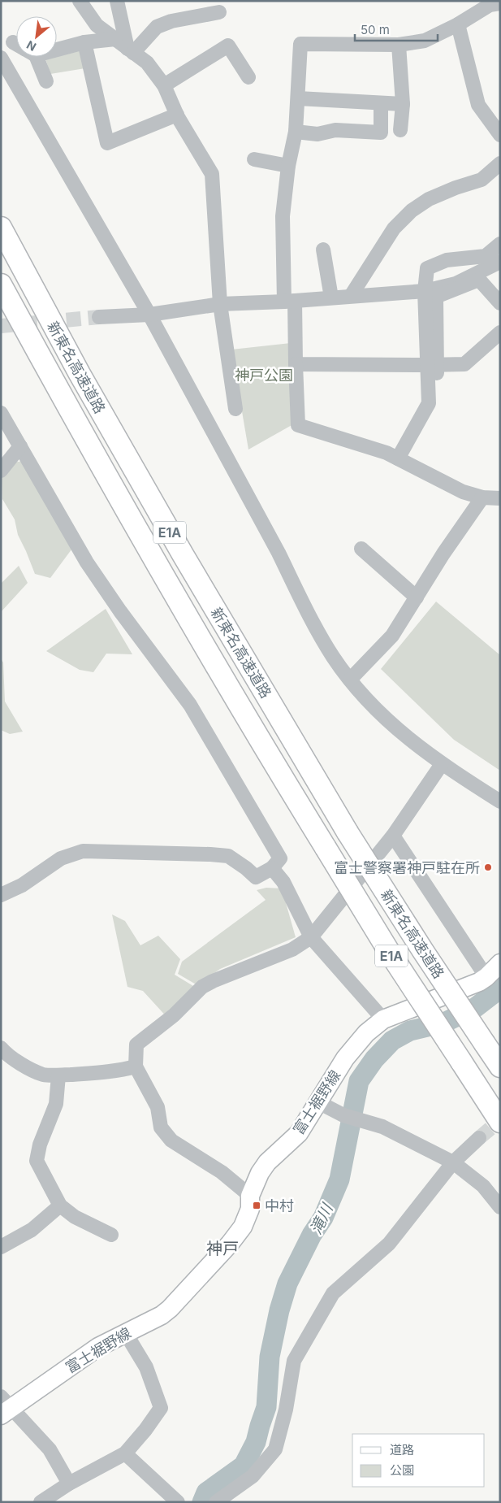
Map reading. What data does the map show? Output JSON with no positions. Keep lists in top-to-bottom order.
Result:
{
  "streets": {
    "highway": ["新東名高速道路", "E1A"],
    "main road": ["富士裾野線"]
  },
  "districts": ["神戸"],
  "water": ["滝川"],
  "parks": ["神戸公園"],
  "places": {
    "other": ["富士警察署神戸駐在所"],
    "transit": ["中村"]
  },
  "legend": ["道路", "公園"],
  "scale_bar": "50 m",
  "north": "bottom left"
}
